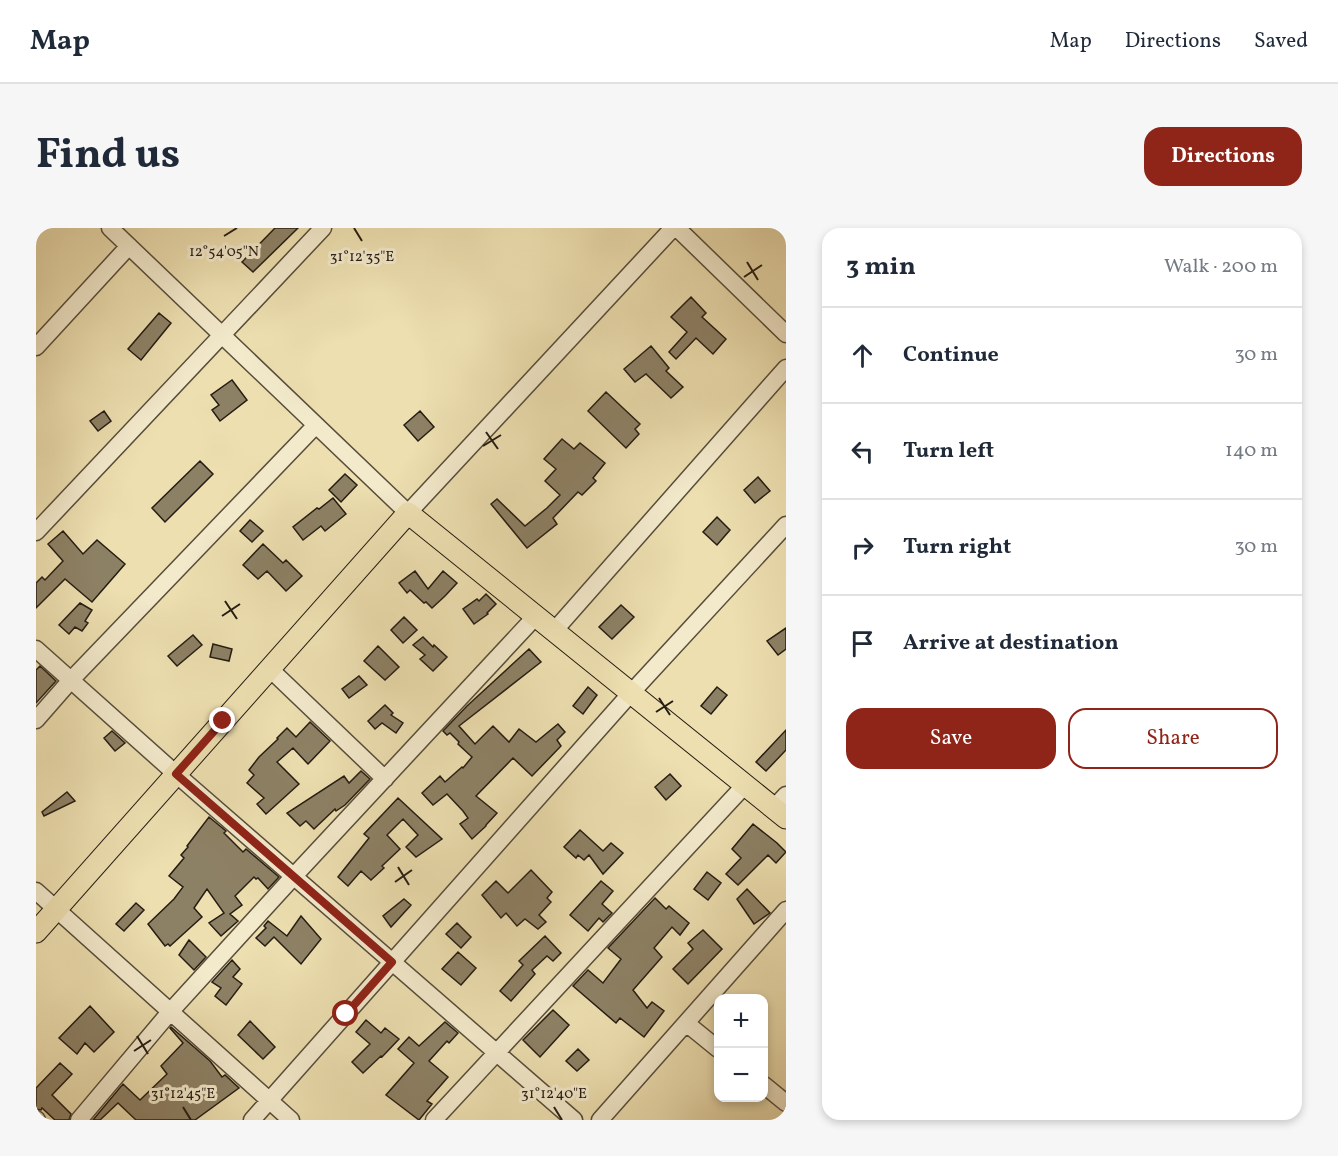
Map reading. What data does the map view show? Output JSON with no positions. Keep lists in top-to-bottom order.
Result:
{
  "page": {
    "header": "Map",
    "nav": ["Map", "Directions", "Saved"],
    "title": "Find us",
    "buttons": [
      "Directions",
      ["Save", "Share"]
    ],
    "heading": ["3 min", "Walk · 200 m"],
    "list": [
      ["Continue", "30 m"],
      ["Turn left", "140 m"],
      ["Turn right", "30 m"],
      "Arrive at destination"
    ],
    "map_buttons": ["+", "−"]
  },
  "coordinates": [
    "12°54'05\"N",
    "31°12'35\"E",
    "31°12'45\"E",
    "31°12'40\"E"
  ]
}
